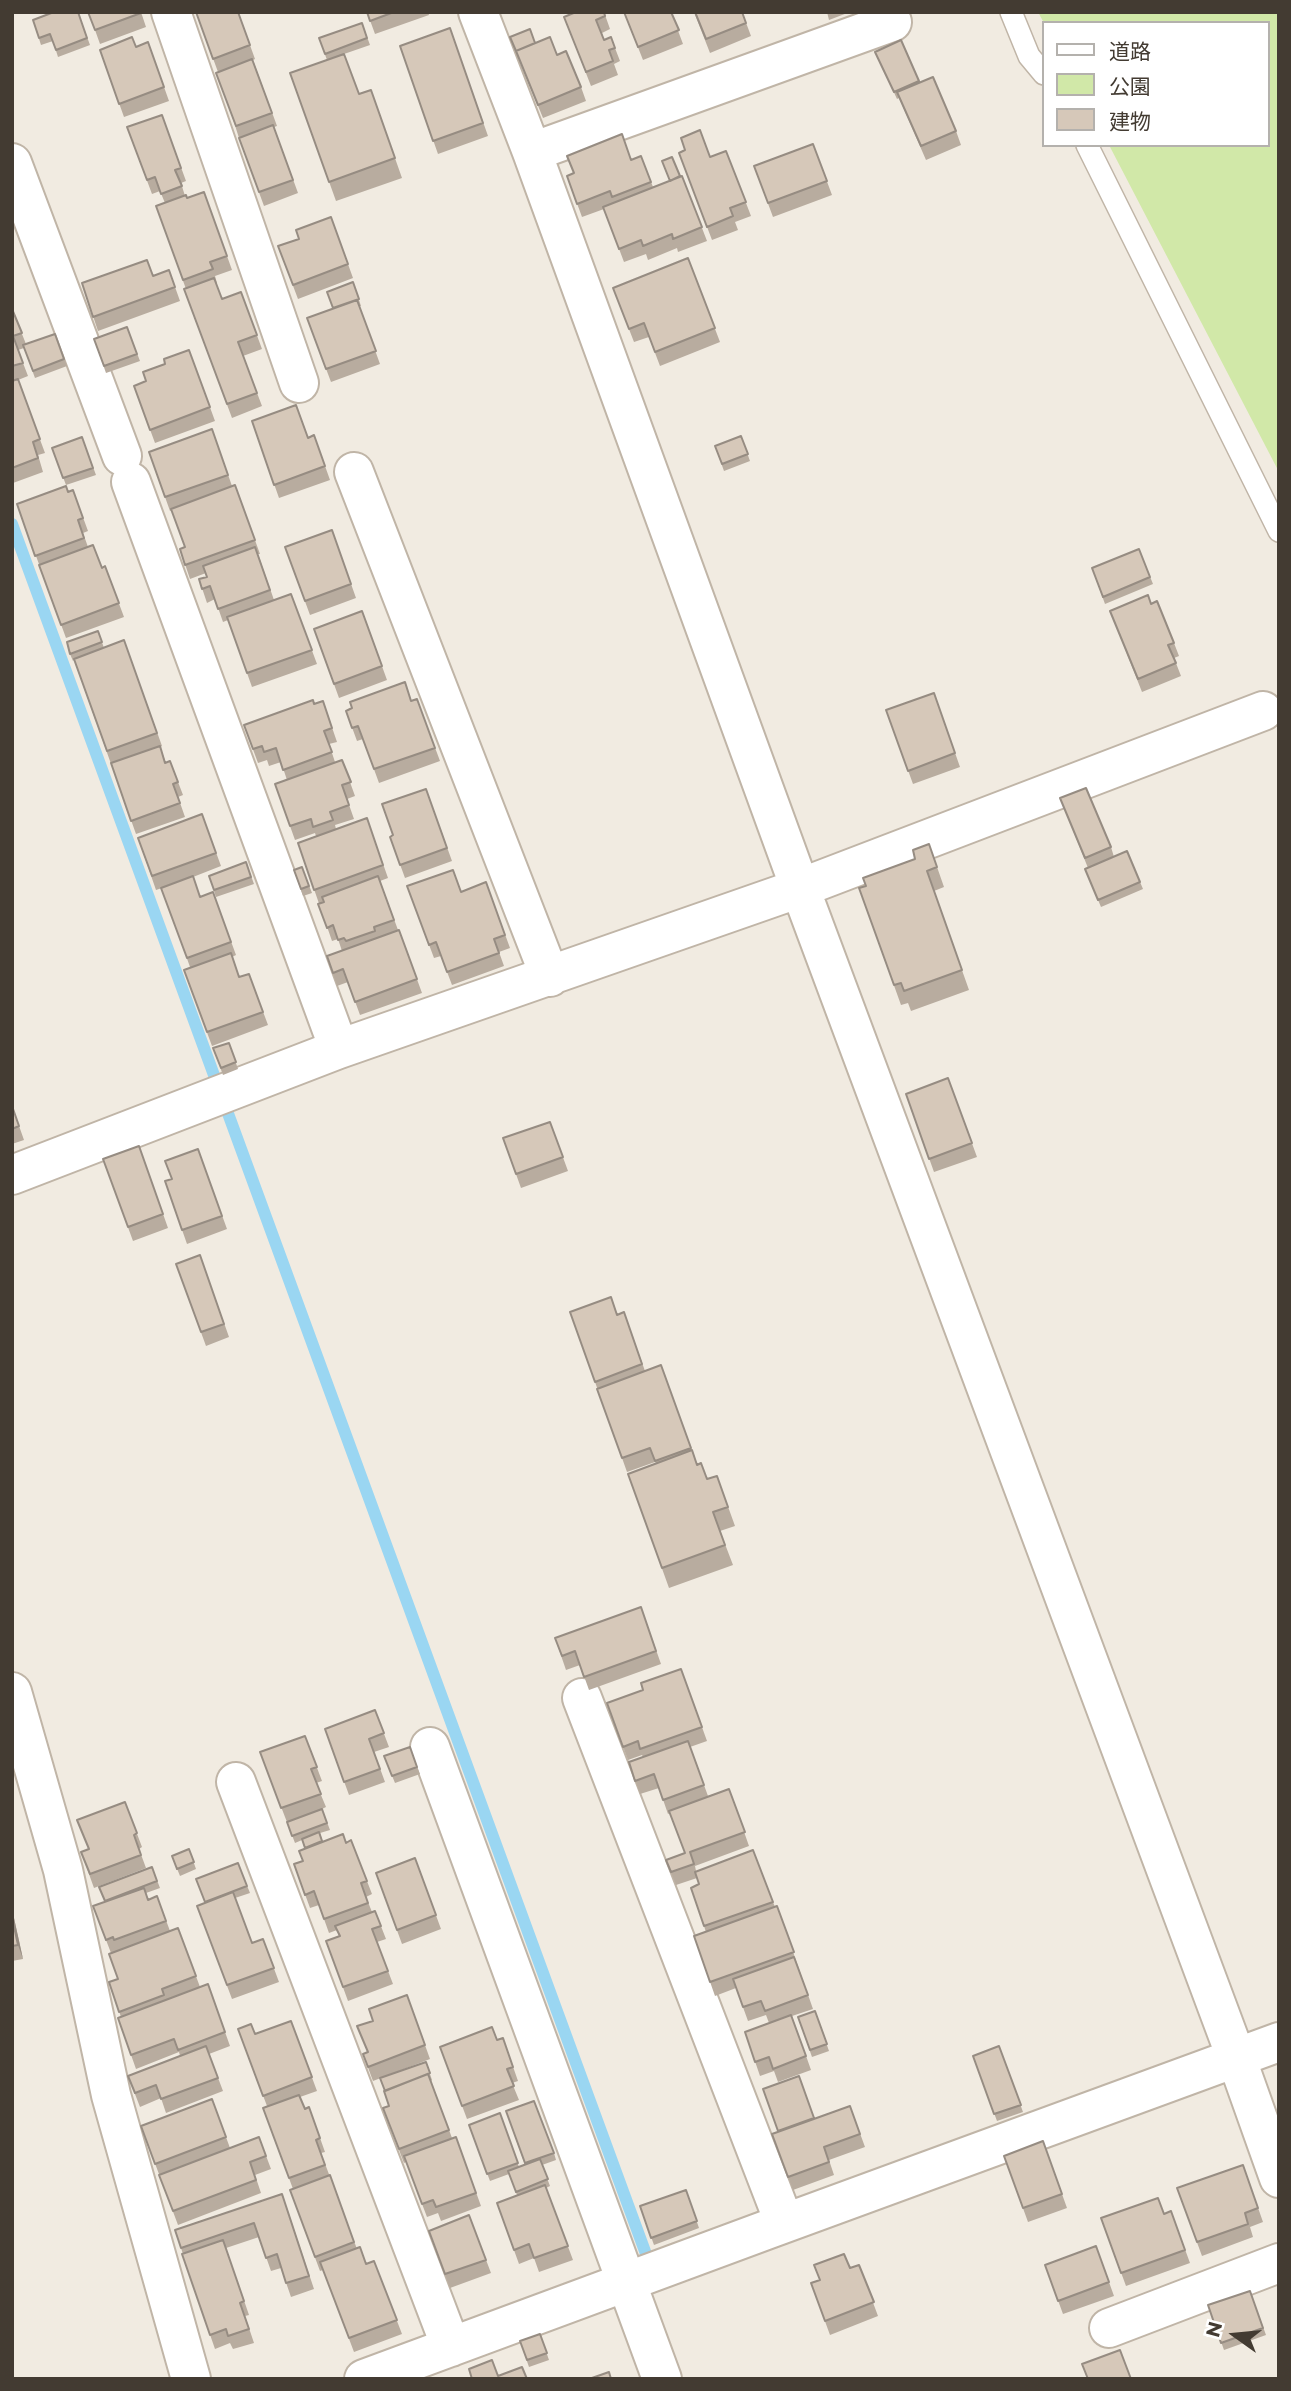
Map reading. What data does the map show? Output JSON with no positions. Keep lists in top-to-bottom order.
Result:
{
  "legend": ["道路", "公園", "建物"],
  "north": "left"
}
